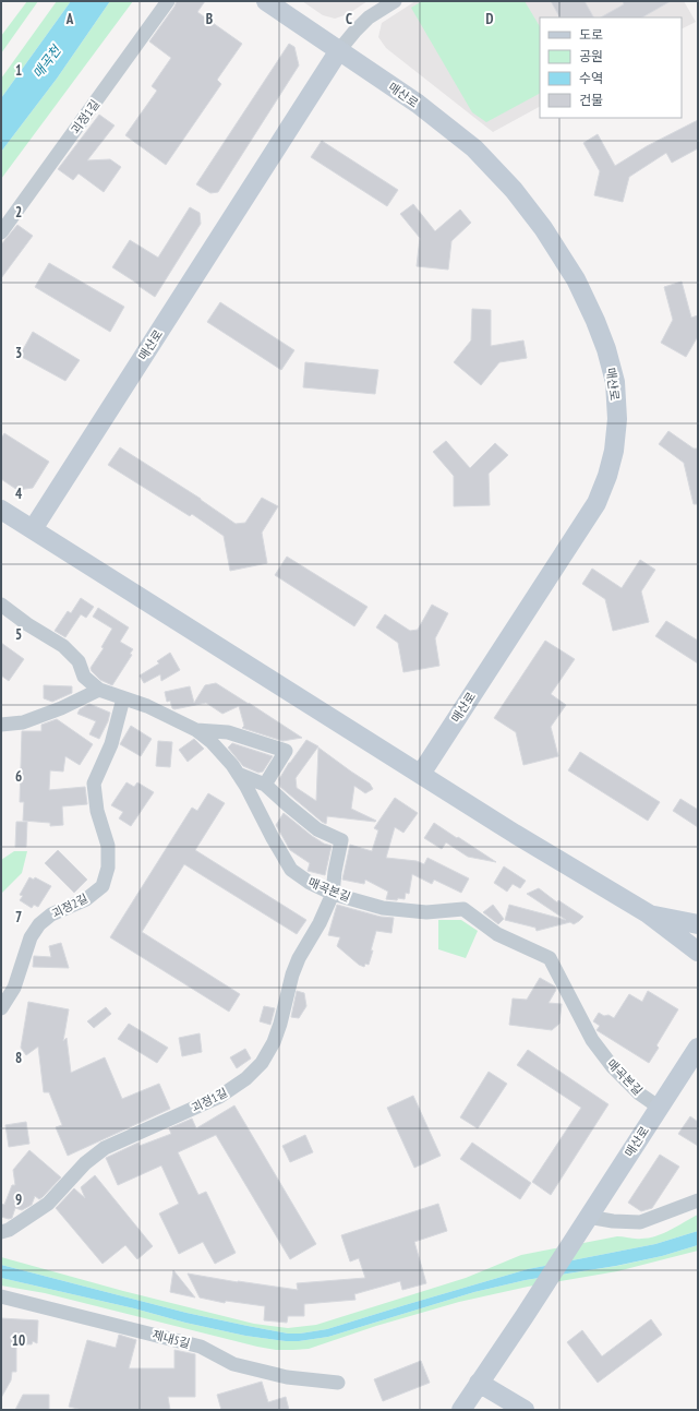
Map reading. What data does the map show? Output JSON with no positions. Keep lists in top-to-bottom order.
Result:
{
  "streets": {
    "street": [
      "매산로",
      "괴정1길",
      "매곡본길",
      "괴정2길",
      "제내5길"
    ]
  },
  "crossings": [
    ["매산로", "매곡본길"],
    ["괴정1길", "매곡본길"],
    ["매곡본길", "괴정2길"]
  ],
  "water": ["매곡천"],
  "legend": [
    "도로",
    "공원",
    "수역",
    "건물"
  ],
  "grid": {
    "columns": [
      "A",
      "B",
      "C",
      "D"
    ],
    "rows": [
      "1",
      "2",
      "3",
      "4",
      "5",
      "6",
      "7",
      "8",
      "9",
      "10"
    ]
  }
}
